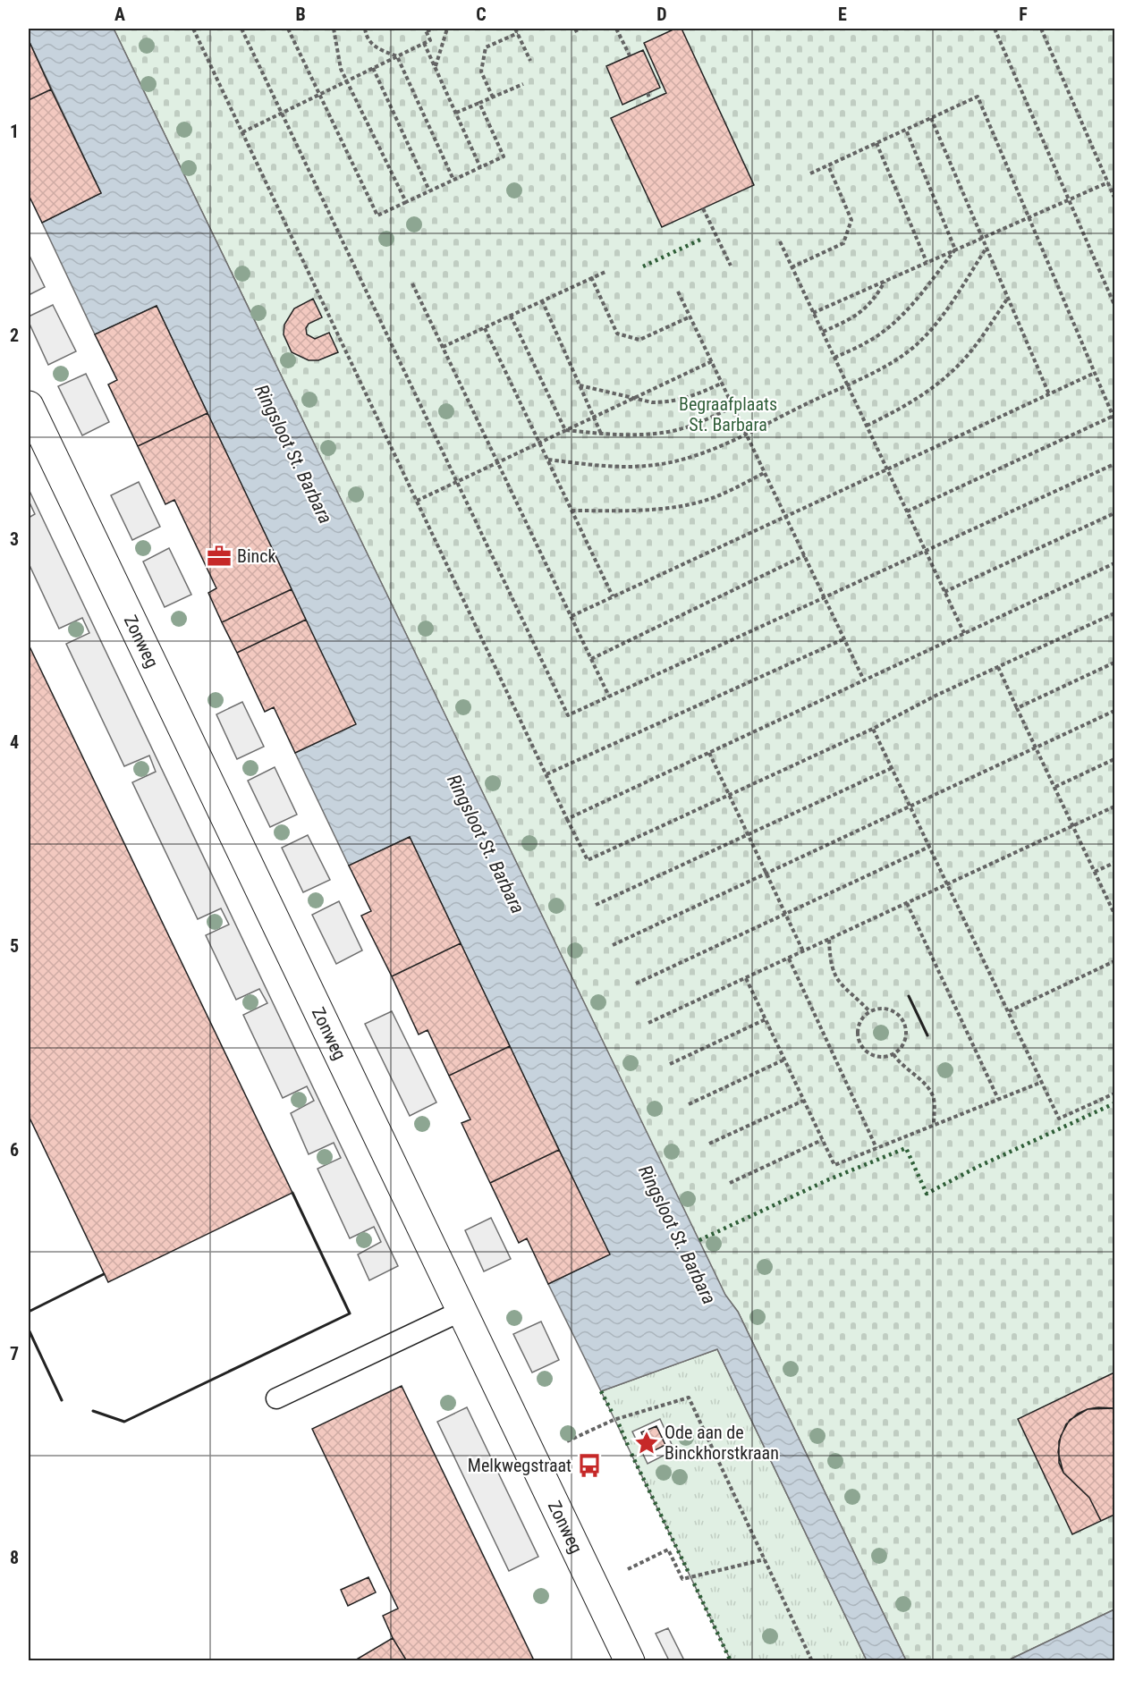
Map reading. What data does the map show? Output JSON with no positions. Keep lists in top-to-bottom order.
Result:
{
  "streets": {
    "street": ["Zonweg"]
  },
  "water": ["Ringsloot St. Barbara"],
  "parks": ["Begraafplaats St. Barbara"],
  "places": {
    "office": ["Binck"],
    "place": ["Ode aan de Binckhorstkraan"],
    "bus stop": ["Melkwegstraat"]
  },
  "grid": {
    "columns": [
      "A",
      "B",
      "C",
      "D",
      "E",
      "F"
    ],
    "rows": [
      "1",
      "2",
      "3",
      "4",
      "5",
      "6",
      "7",
      "8"
    ]
  }
}
